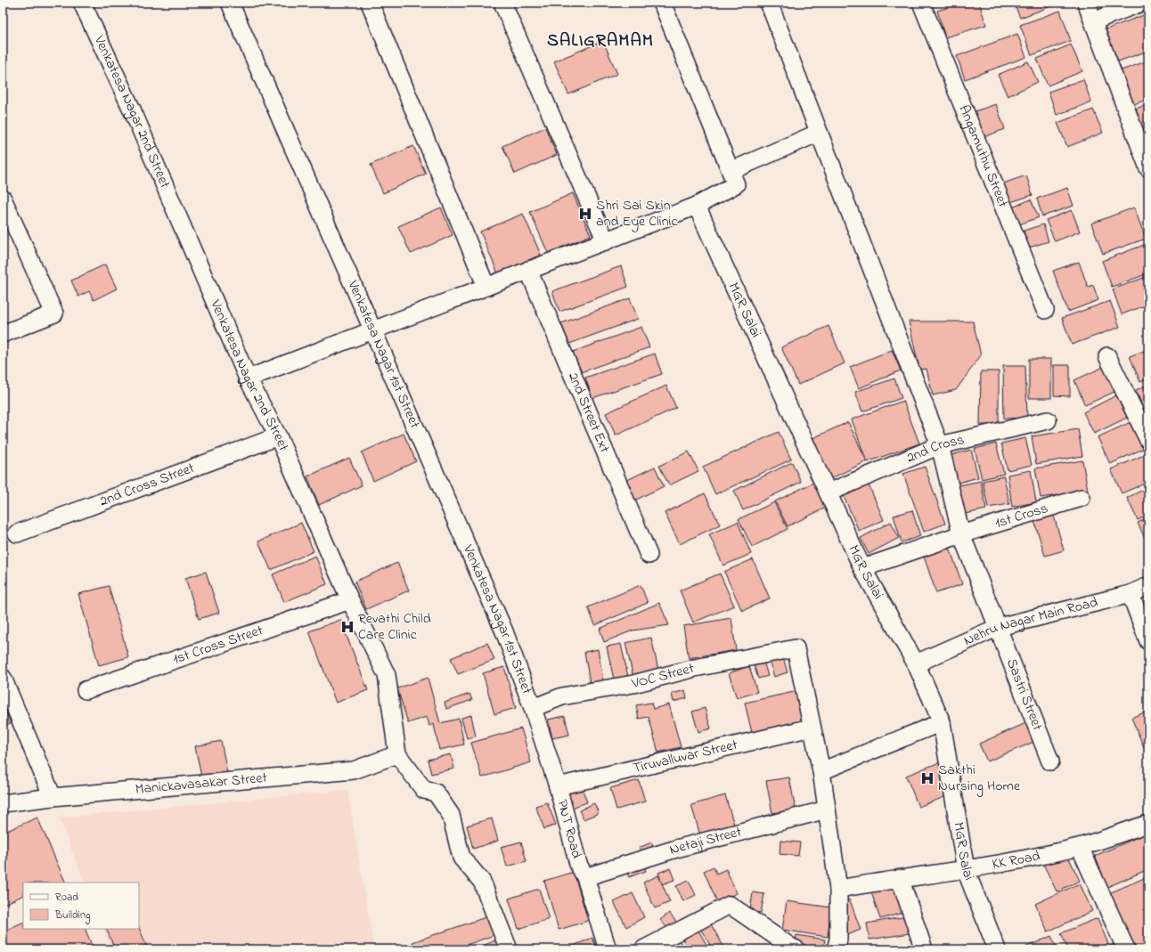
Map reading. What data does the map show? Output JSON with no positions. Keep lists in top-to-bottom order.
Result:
{
  "streets": {
    "street": [
      "Venkatesa Nagar 2nd Street",
      "Angamuthu Street",
      "MGR Salai",
      "Venkatesa Nagar 1st Street",
      "2nd Street Ext",
      "2nd Cross",
      "2nd Cross Street",
      "1st Cross",
      "Nehru Nagar Main Road",
      "1st Cross Street",
      "VOC Street",
      "Sastri Street",
      "Tiruvalluvar Street",
      "Manickavasakar Street",
      "PNT Road",
      "Netaji Street",
      "KK Road"
    ]
  },
  "crossings": [
    ["Venkatesa Nagar 2nd Street", "2nd Cross Street"],
    ["Venkatesa Nagar 2nd Street", "1st Cross Street"],
    ["Venkatesa Nagar 2nd Street", "Manickavasakar Street"],
    ["MGR Salai", "2nd Cross"],
    ["MGR Salai", "1st Cross"],
    ["MGR Salai", "Nehru Nagar Main Road"],
    ["MGR Salai", "KK Road"],
    ["Venkatesa Nagar 1st Street", "VOC Street"],
    ["Venkatesa Nagar 1st Street", "PNT Road"],
    ["2nd Cross", "Sastri Street"],
    ["1st Cross", "Sastri Street"],
    ["Nehru Nagar Main Road", "Sastri Street"],
    ["VOC Street", "Tiruvalluvar Street"],
    ["VOC Street", "PNT Road"],
    ["Tiruvalluvar Street", "PNT Road"],
    ["PNT Road", "Netaji Street"]
  ],
  "districts": ["SALIGRAMAM"],
  "places": {
    "hospital": ["Shri Sai Skin and Eye Clinic", "Revathi Child Care Clinic", "Sakthi Nursing Home"]
  },
  "legend": ["Road", "Building"]
}
